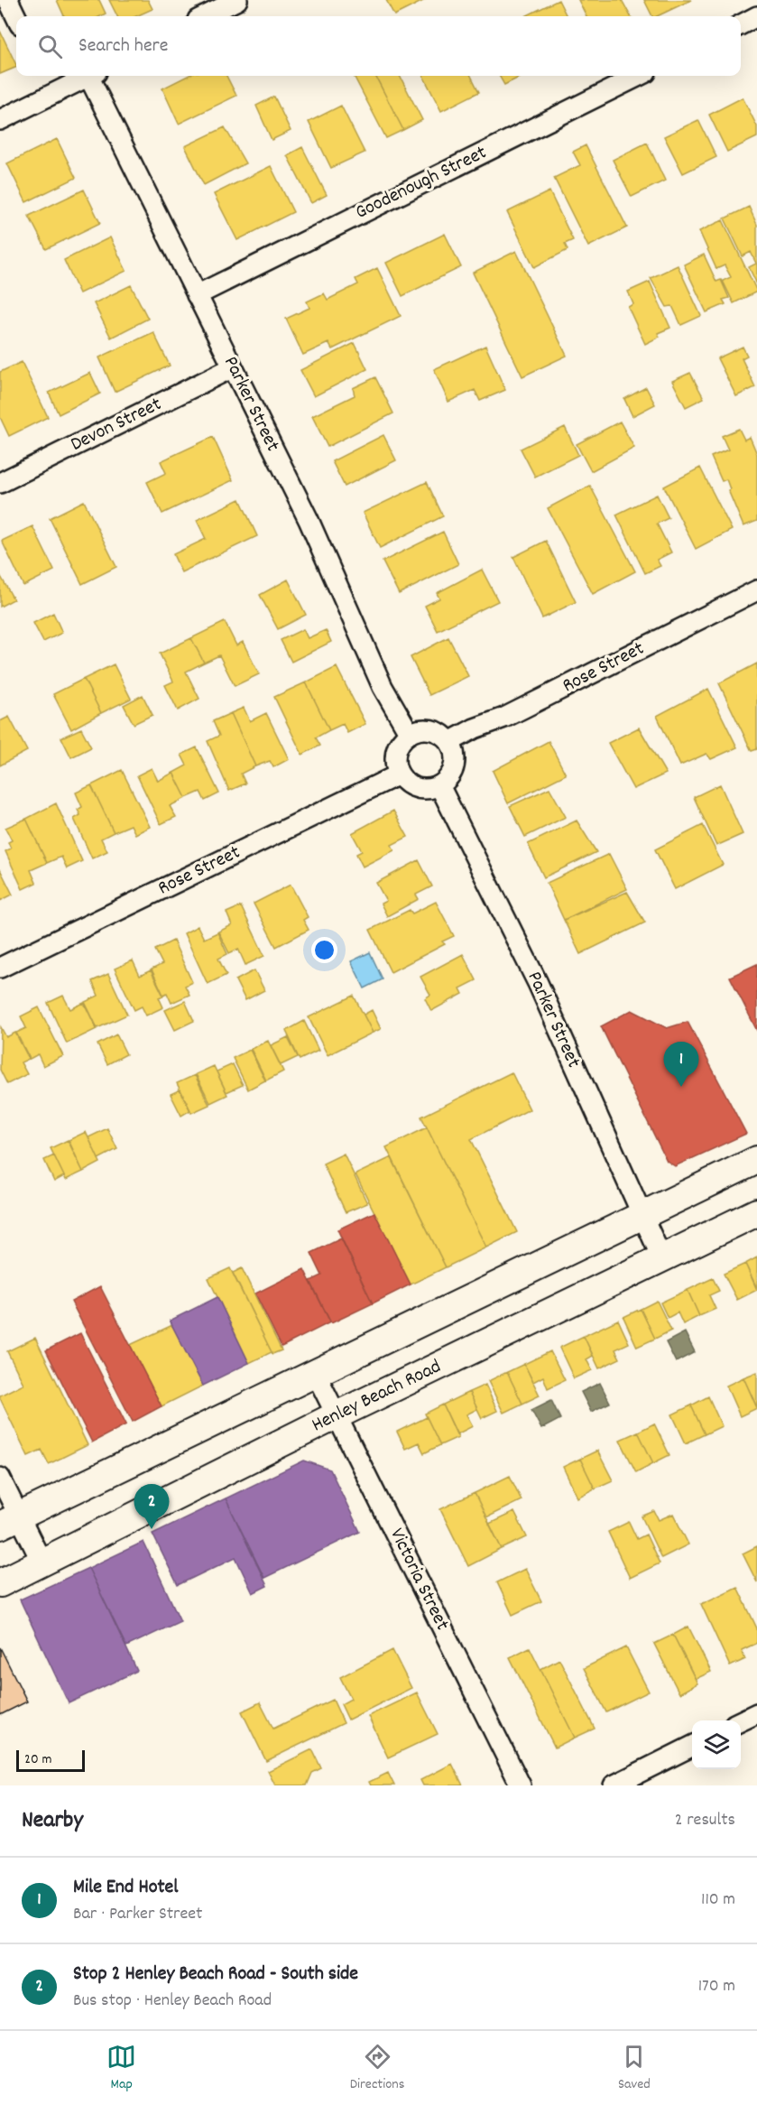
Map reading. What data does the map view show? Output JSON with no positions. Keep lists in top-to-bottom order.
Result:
{
  "streets": {
    "main road": ["Henley Beach Road"],
    "street": [
      "Goodenough Street",
      "Parker Street",
      "Devon Street",
      "Rose Street",
      "Victoria Street"
    ]
  },
  "crossings": [
    ["Goodenough Street", "Parker Street"],
    ["Parker Street", "Devon Street"],
    ["Parker Street", "Rose Street"],
    ["Parker Street", "Henley Beach Road"],
    ["Henley Beach Road", "Victoria Street"]
  ],
  "scale_bar": "20 m",
  "page": {
    "search": "Search here",
    "pins": ["1", "2"],
    "scale": "20 m",
    "heading": ["Nearby", "2 results"],
    "list": [
      {
        "mark": "1",
        "name": "Mile End Hotel",
        "note": "Bar · Parker Street",
        "value": "110 m"
      },
      {
        "mark": "2",
        "name": "Stop 2 Henley Beach Road - South side",
        "note": "Bus stop · Henley Beach Road",
        "value": "170 m"
      }
    ],
    "nav": ["Map", "Directions", "Saved"]
  }
}
